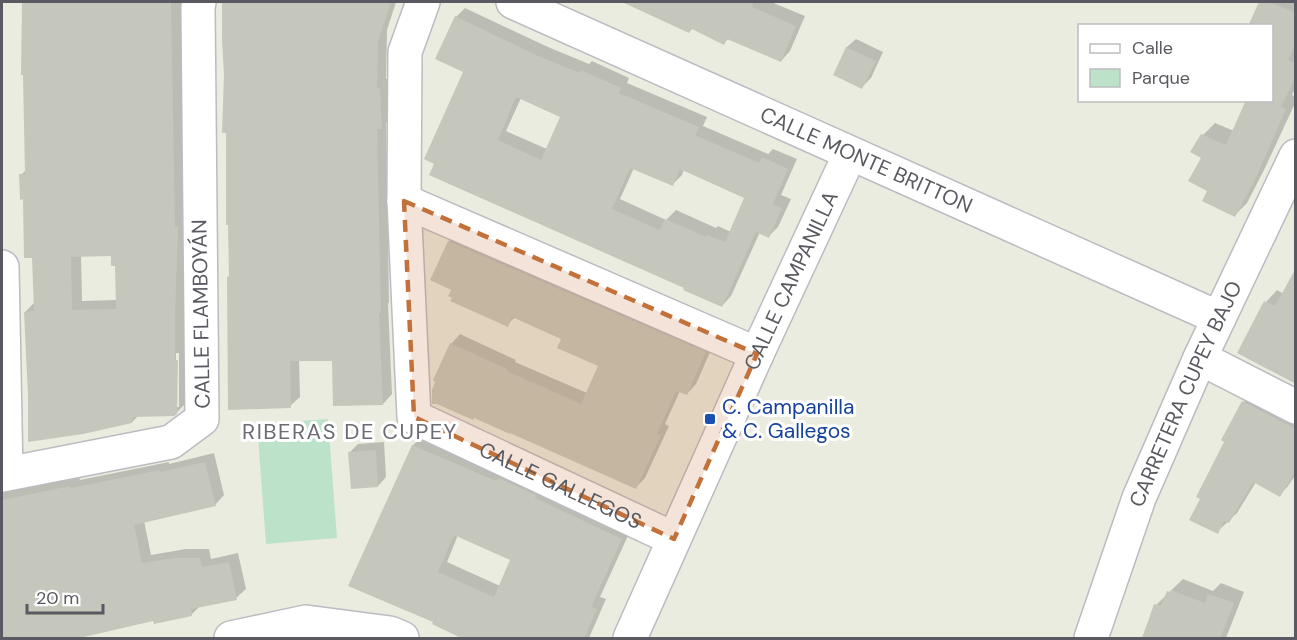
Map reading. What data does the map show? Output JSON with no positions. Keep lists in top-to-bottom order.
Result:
{
  "streets": {
    "street": [
      "CALLE MONTE BRITTON",
      "CALLE CAMPANILLA",
      "CALLE FLAMBOYÁN",
      "CARRETERA CUPEY BAJO",
      "CALLE GALLEGOS"
    ]
  },
  "crossings": [
    ["CALLE MONTE BRITTON", "CALLE CAMPANILLA"],
    ["CALLE MONTE BRITTON", "CARRETERA CUPEY BAJO"],
    ["CALLE CAMPANILLA", "CALLE GALLEGOS"]
  ],
  "districts": ["RIBERAS DE CUPEY"],
  "places": {
    "transit": ["C. Campanilla & C. Gallegos"]
  },
  "legend": ["Calle", "Parque"],
  "scale_bar": "20 m"
}
